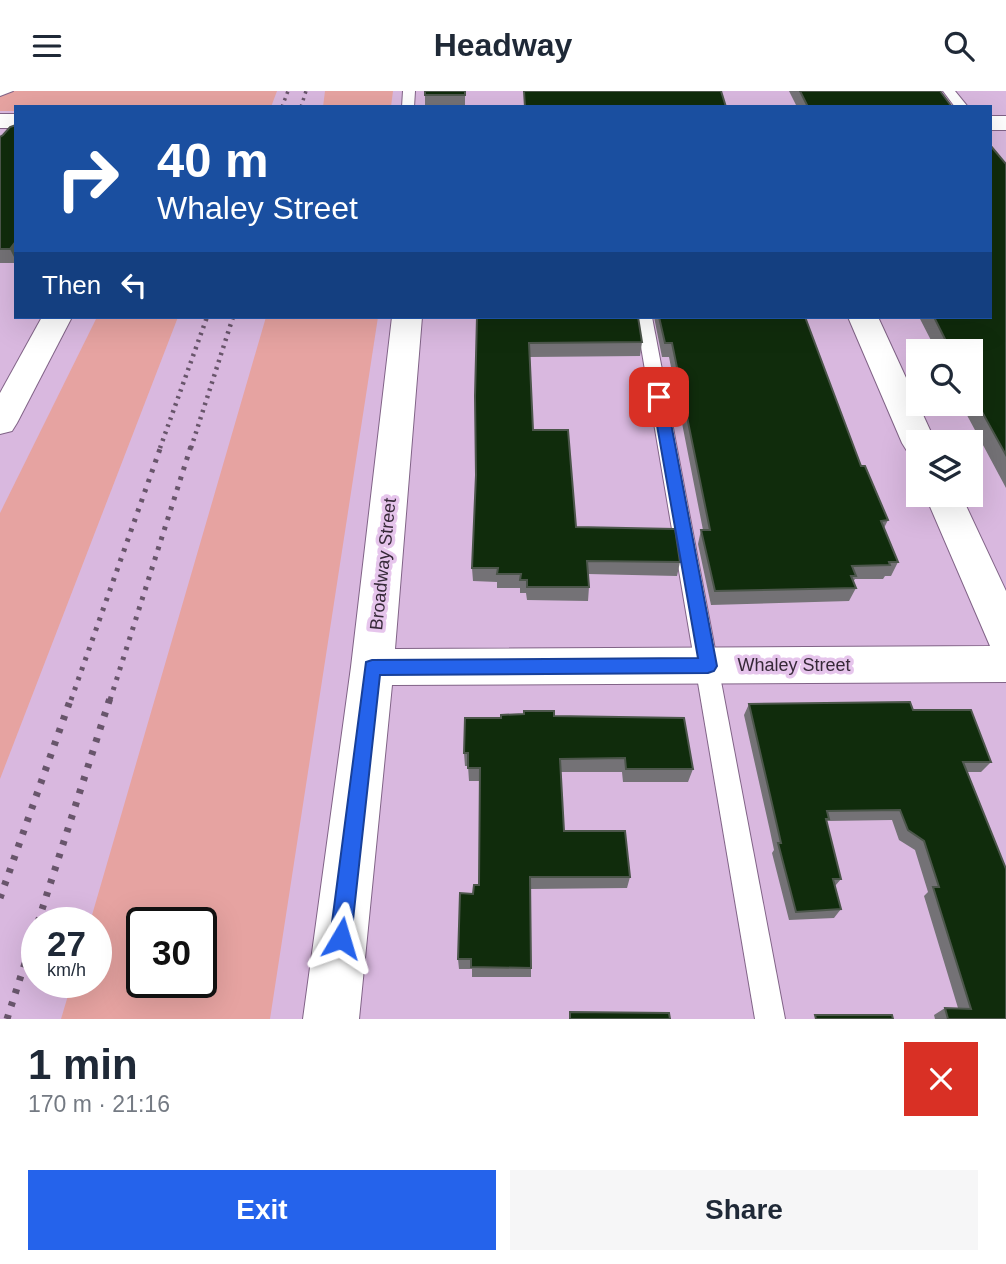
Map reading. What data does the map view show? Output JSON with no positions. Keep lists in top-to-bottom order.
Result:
{
  "streets": {
    "street": ["Broadway Street", "Whaley Street"]
  },
  "crossings": [
    ["Broadway Street", "Whaley Street"]
  ],
  "page": {
    "header": "Headway",
    "turn": ["40 m", "Whaley Street"],
    "then": "Then",
    "speed": "27 km/h",
    "limit": "30",
    "heading": ["1 min", "170 m · 21:16"],
    "buttons": ["Exit", "Share"]
  }
}
